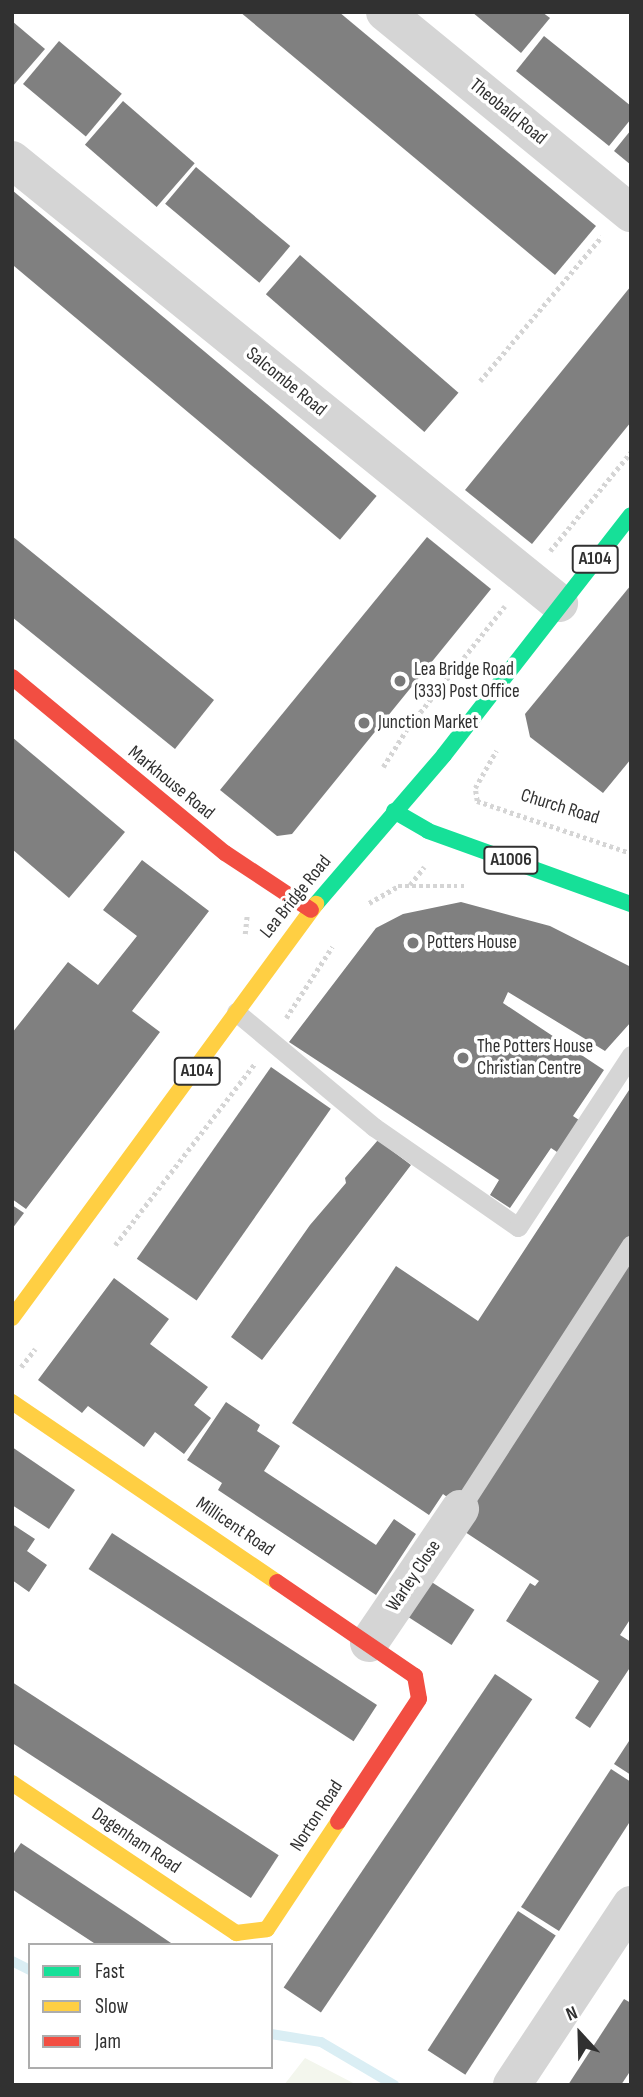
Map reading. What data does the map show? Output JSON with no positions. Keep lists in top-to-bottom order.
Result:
{
  "streets": {
    "main road": [
      "A104",
      "Markhouse Road",
      "A1006",
      "Lea Bridge Road",
      "Millicent Road",
      "Norton Road",
      "Dagenham Road"
    ],
    "street": ["Theobald Road", "Salcombe Road", "Warley Close"],
    "path": ["Church Road"]
  },
  "crossings": [
    ["Salcombe Road", "Lea Bridge Road"],
    ["Markhouse Road", "Lea Bridge Road"],
    ["A1006", "Lea Bridge Road"],
    ["Millicent Road", "Warley Close"],
    ["Millicent Road", "Norton Road"],
    ["Norton Road", "Dagenham Road"]
  ],
  "places": [
    "Lea Bridge Road (333) Post Office",
    "Junction Market",
    "Potters House",
    "The Potters House Christian Centre"
  ],
  "legend": ["Fast", "Slow", "Jam"],
  "north": "top"
}
